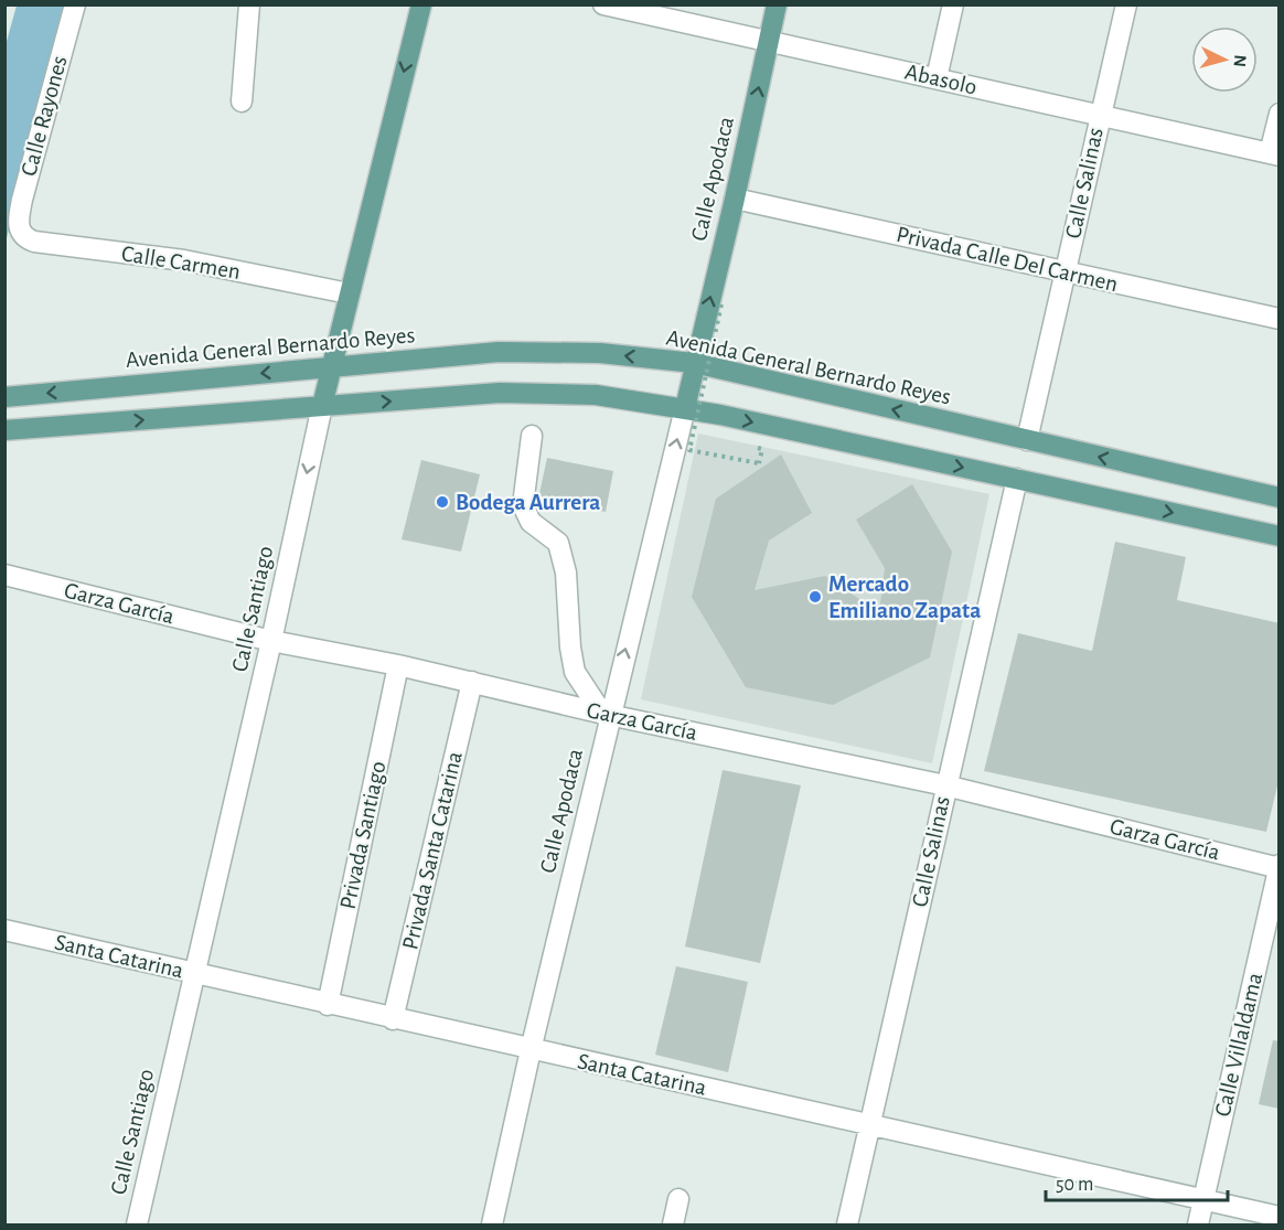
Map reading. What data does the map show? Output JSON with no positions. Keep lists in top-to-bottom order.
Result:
{
  "streets": {
    "main road": ["Calle Apodaca", "Avenida General Bernardo Reyes", "Calle Santiago"],
    "street": [
      "Abasolo",
      "Calle Rayones",
      "Calle Salinas",
      "Privada Calle Del Carmen",
      "Calle Carmen",
      "Garza García",
      "Privada Santiago",
      "Privada Santa Catarina",
      "Santa Catarina",
      "Calle Villaldama"
    ]
  },
  "crossings": [
    ["Abasolo", "Calle Apodaca"],
    ["Abasolo", "Calle Salinas"],
    ["Calle Rayones", "Calle Carmen"],
    ["Calle Apodaca", "Privada Calle Del Carmen"],
    ["Calle Apodaca", "Avenida General Bernardo Reyes"],
    ["Calle Apodaca", "Garza García"],
    ["Calle Apodaca", "Santa Catarina"],
    ["Calle Salinas", "Privada Calle Del Carmen"],
    ["Calle Salinas", "Avenida General Bernardo Reyes"],
    ["Calle Salinas", "Garza García"],
    ["Calle Salinas", "Santa Catarina"],
    ["Calle Carmen", "Calle Santiago"],
    ["Avenida General Bernardo Reyes", "Calle Santiago"],
    ["Garza García", "Calle Santiago"],
    ["Garza García", "Privada Santiago"],
    ["Garza García", "Privada Santa Catarina"],
    ["Garza García", "Calle Villaldama"],
    ["Calle Santiago", "Santa Catarina"],
    ["Privada Santiago", "Santa Catarina"],
    ["Privada Santa Catarina", "Santa Catarina"],
    ["Santa Catarina", "Calle Villaldama"]
  ],
  "one_way": ["Calle Apodaca", "Calle Santiago"],
  "places": ["Bodega Aurrera", "Mercado Emiliano Zapata"],
  "scale_bar": "50 m",
  "north": "right"
}
